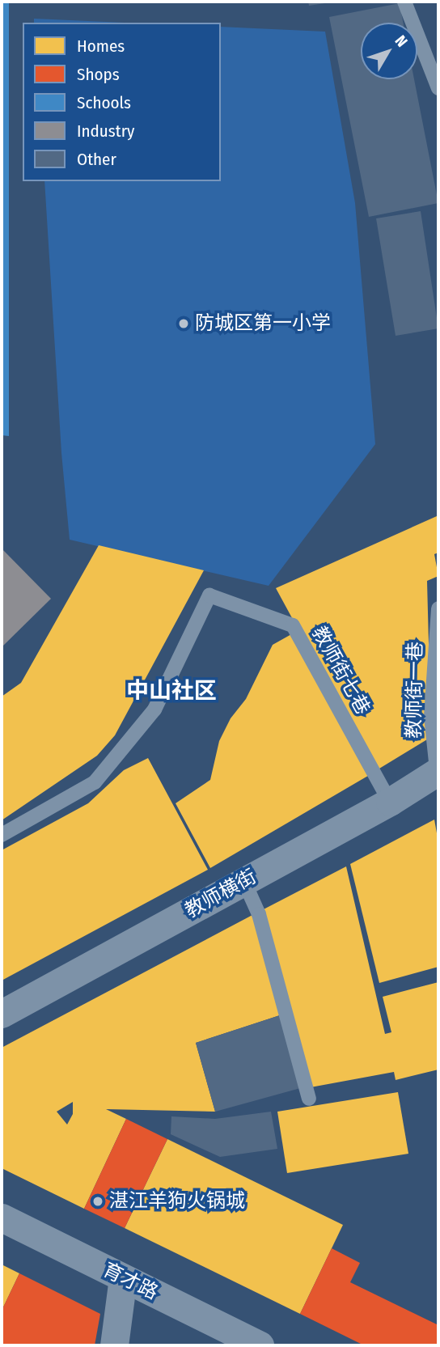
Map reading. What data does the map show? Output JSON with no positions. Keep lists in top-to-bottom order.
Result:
{
  "streets": {
    "street": ["教师横街", "育才路"],
    "lane": ["教师街七巷", "教师街一巷"]
  },
  "crossings": [
    ["教师街七巷", "教师横街"],
    ["教师街一巷", "教师横街"]
  ],
  "districts": ["中山社区"],
  "places": ["防城区第一小学", "湛江羊狗火锅城"],
  "legend": [
    "Homes",
    "Shops",
    "Schools",
    "Industry",
    "Other"
  ],
  "north": "top right"
}
